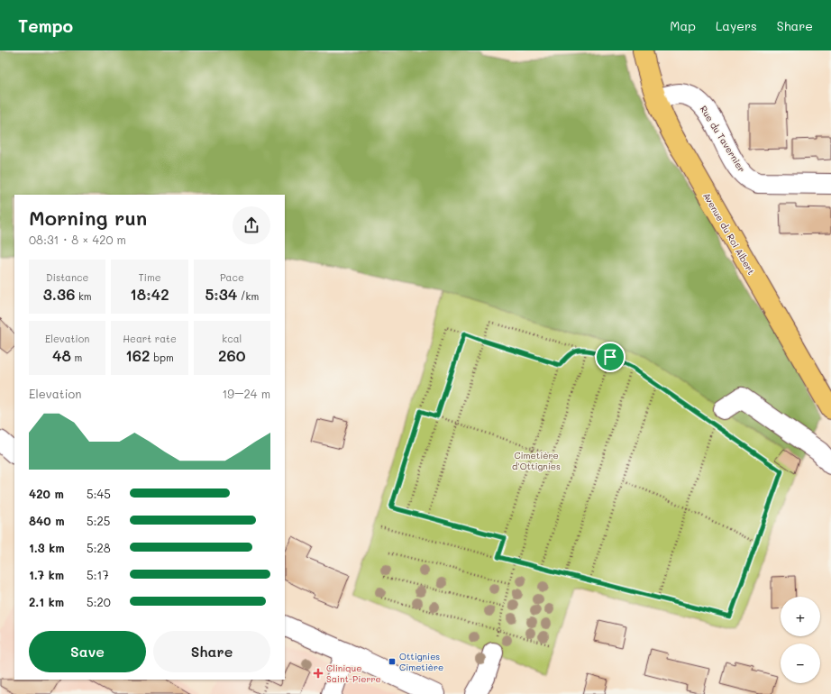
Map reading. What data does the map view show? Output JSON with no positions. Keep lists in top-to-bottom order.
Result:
{
  "streets": {
    "main road": ["Avenue du Roi Albert"],
    "street": ["Rue du Tavernier"]
  },
  "crossings": [
    ["Rue du Tavernier", "Avenue du Roi Albert"]
  ],
  "parks": ["Cimetière d'Ottignies"],
  "places": {
    "transit": ["Ottignies Cimetière"],
    "health": ["Clinique Saint-Pierre"]
  },
  "page": {
    "header": "Tempo",
    "nav": ["Map", "Layers", "Share"],
    "heading": ["Morning run", "08:31 · 8 × 420 m"],
    "stats": [
      ["Distance", "3.36 km"],
      ["Time", "18:42"],
      ["Pace", "5:34 /km"],
      ["Elevation", "48 m"],
      ["Heart rate", "162 bpm"],
      ["kcal", "260"]
    ],
    "chart": ["Elevation", "19–24 m"],
    "list": [
      {
        "name": "420 m",
        "note": "5:45"
      },
      {
        "name": "840 m",
        "note": "5:25"
      },
      {
        "name": "1.3 km",
        "note": "5:28"
      },
      {
        "name": "1.7 km",
        "note": "5:17"
      },
      {
        "name": "2.1 km",
        "note": "5:20"
      }
    ],
    "map_buttons": ["+", "−"],
    "buttons": ["Save", "Share"]
  }
}
